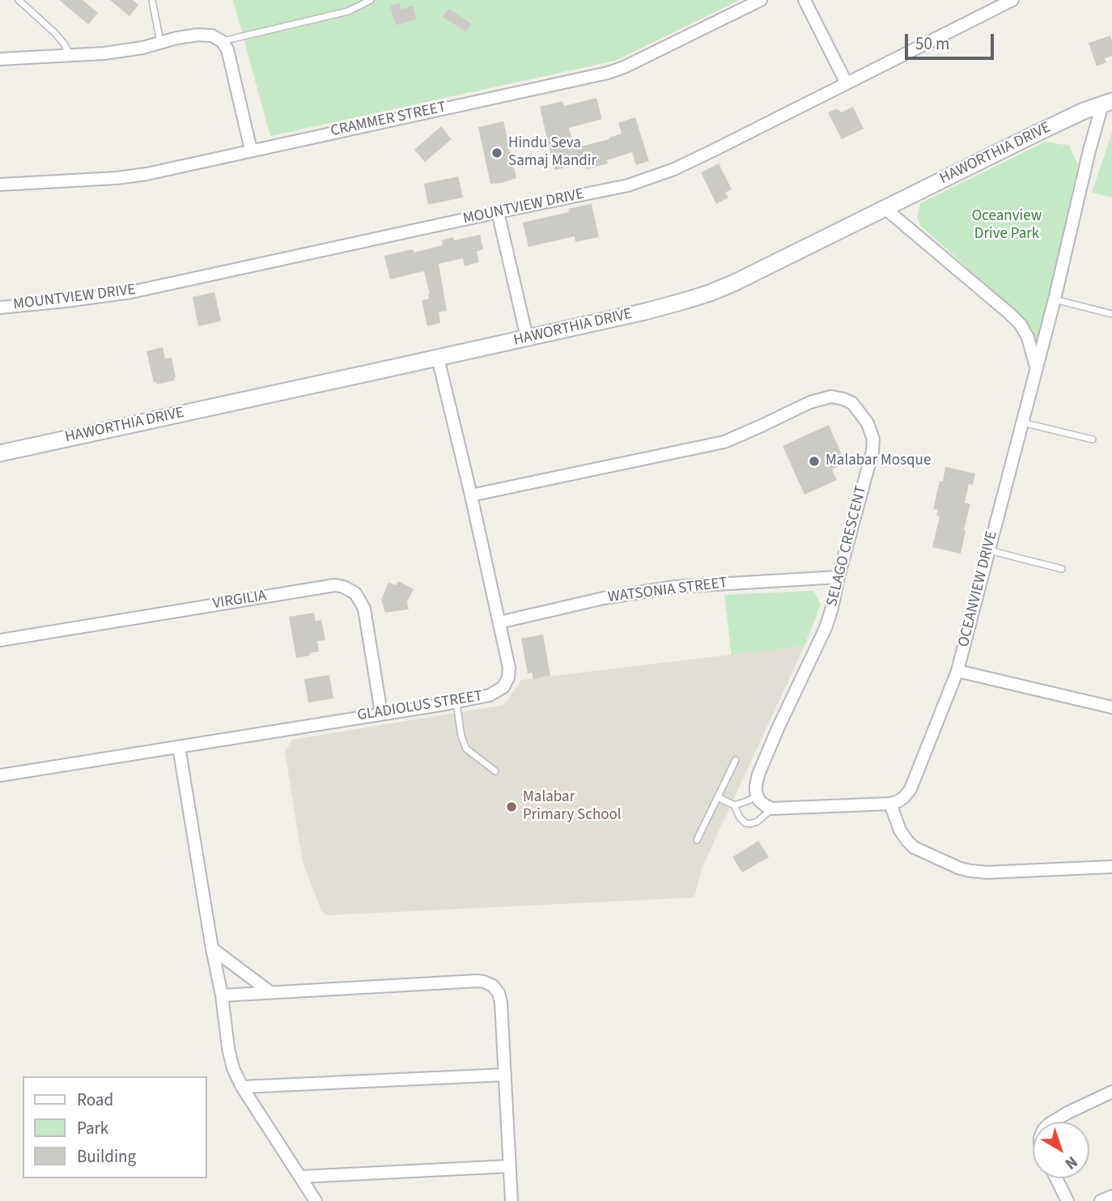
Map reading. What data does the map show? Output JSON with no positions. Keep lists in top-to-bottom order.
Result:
{
  "streets": {
    "street": [
      "CRAMMER STREET",
      "HAWORTHIA DRIVE",
      "MOUNTVIEW DRIVE",
      "SELAGO CRESCENT",
      "OCEANVIEW DRIVE",
      "WATSONIA STREET",
      "VIRGILIA",
      "GLADIOLUS STREET"
    ]
  },
  "crossings": [
    ["HAWORTHIA DRIVE", "OCEANVIEW DRIVE"],
    ["HAWORTHIA DRIVE", "GLADIOLUS STREET"],
    ["SELAGO CRESCENT", "WATSONIA STREET"],
    ["SELAGO CRESCENT", "GLADIOLUS STREET"],
    ["WATSONIA STREET", "GLADIOLUS STREET"],
    ["VIRGILIA", "GLADIOLUS STREET"]
  ],
  "parks": ["Oceanview Drive Park"],
  "places": ["Hindu Seva Samaj Mandir", "Malabar Mosque", "Malabar Primary School"],
  "legend": ["Road", "Park", "Building"],
  "scale_bar": "50 m",
  "north": "bottom right"
}
